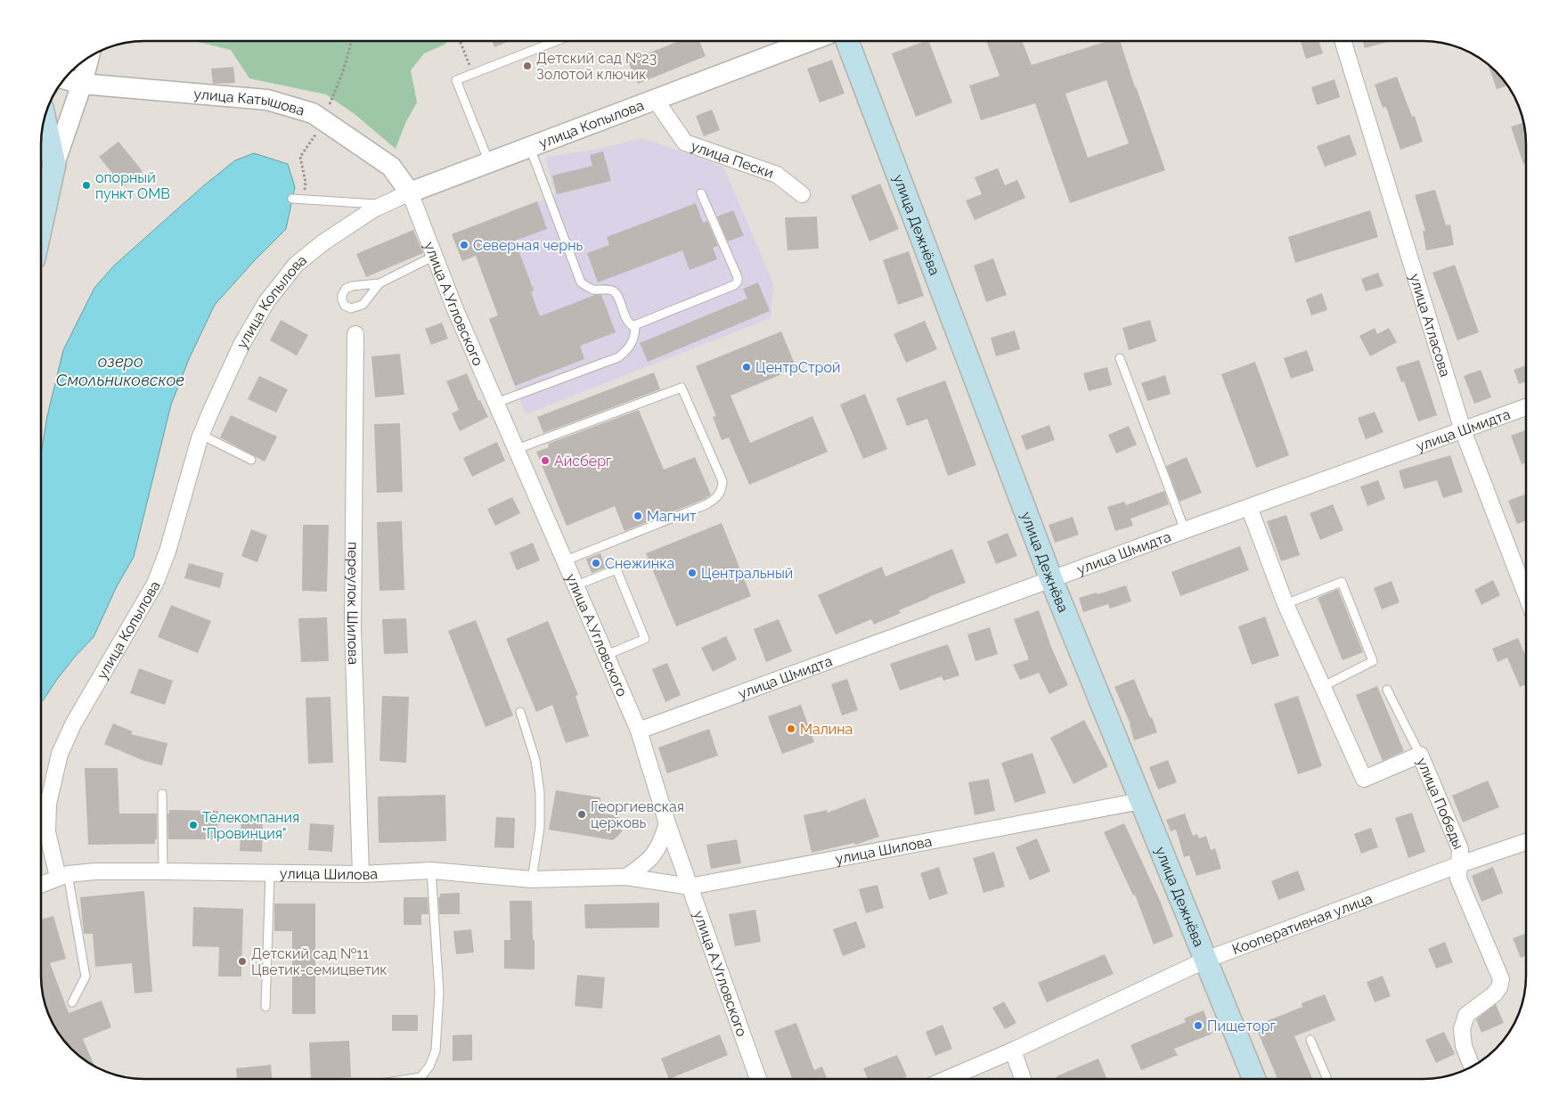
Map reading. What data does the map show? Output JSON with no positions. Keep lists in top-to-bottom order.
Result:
{
  "streets": {
    "main road": ["улица Дежнёва"],
    "street": [
      "улица Катышова",
      "улица Копылова",
      "улица Пески",
      "улица А.Угловского",
      "улица Атласова",
      "улица Шмидта",
      "переулок Шилова",
      "улица Победы",
      "улица Шилова",
      "Кооперативная улица"
    ]
  },
  "crossings": [
    ["улица Катышова", "улица Копылова"],
    ["улица Катышова", "улица А.Угловского"],
    ["улица Копылова", "улица Пески"],
    ["улица Копылова", "улица А.Угловского"],
    ["улица Копылова", "улица Шилова"],
    ["улица Дежнёва", "улица Шмидта"],
    ["улица Дежнёва", "улица Шилова"],
    ["улица Дежнёва", "Кооперативная улица"],
    ["улица А.Угловского", "улица Шмидта"],
    ["улица А.Угловского", "улица Шилова"],
    ["улица Атласова", "улица Шмидта"],
    ["улица Шмидта", "улица Победы"],
    ["переулок Шилова", "улица Шилова"],
    ["улица Победы", "Кооперативная улица"]
  ],
  "water": ["озеро Смольниковское"],
  "places": [
    "Детский сад №23 Золотой ключик",
    "опорный пункт ОМВ",
    "Северная чернь",
    "ЦентрСтрой",
    "Айсберг",
    "Магнит",
    "Снежинка",
    "Центральный",
    "Малина",
    "Георгиевская церковь",
    "Телекомпания \"Провинция\"",
    "Детский сад №11 Цветик-семицветик",
    "Пищеторг"
  ]
}
